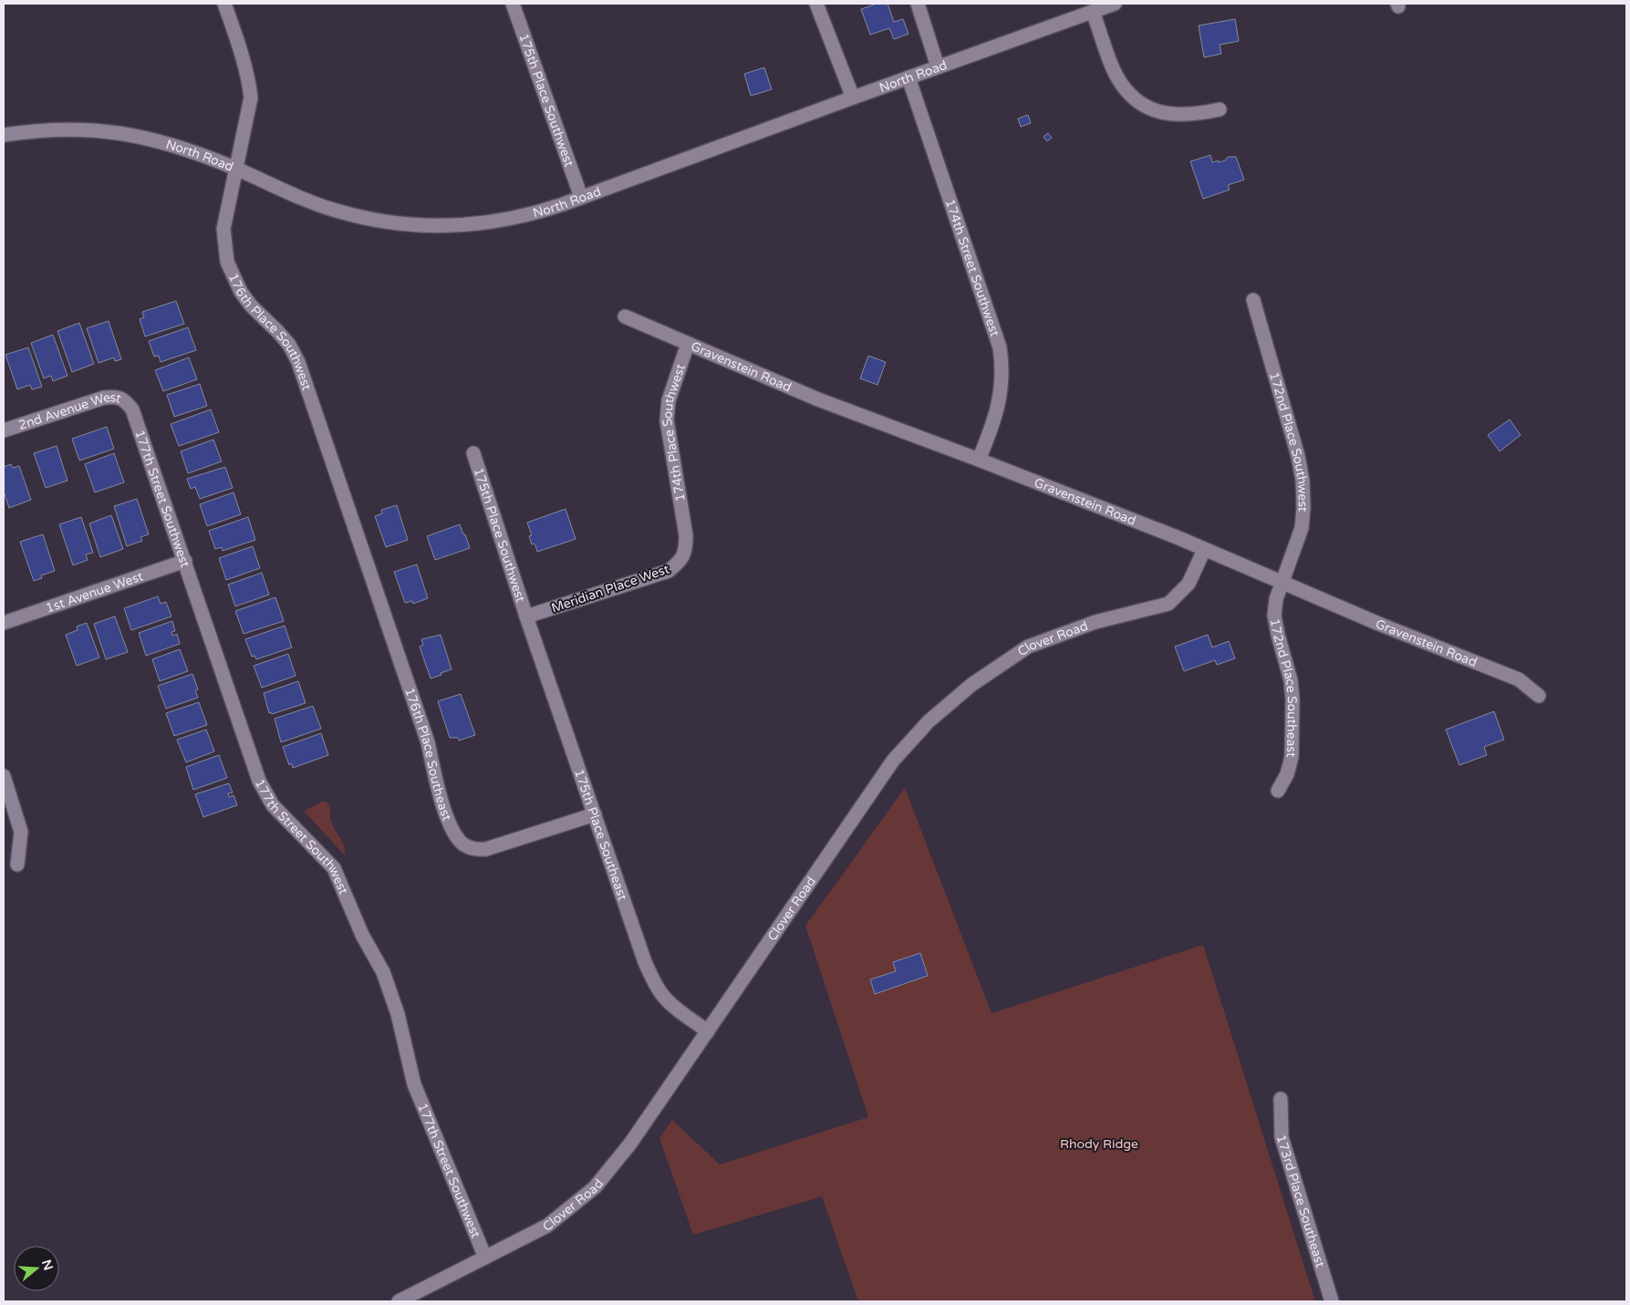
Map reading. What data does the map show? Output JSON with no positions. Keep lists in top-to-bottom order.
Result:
{
  "streets": {
    "street": [
      "North Road",
      "175th Place Southwest",
      "174th Street Southwest",
      "176th Place Southwest",
      "Gravenstein Road",
      "2nd Avenue West",
      "174th Place Southwest",
      "172nd Place Southwest",
      "177th Street Southwest",
      "Meridian Place West",
      "1st Avenue West",
      "Clover Road",
      "172nd Place Southeast",
      "176th Place Southeast",
      "175th Place Southeast",
      "173rd Place Southeast"
    ]
  },
  "crossings": [
    ["North Road", "175th Place Southwest"],
    ["North Road", "174th Street Southwest"],
    ["North Road", "176th Place Southwest"],
    ["175th Place Southwest", "Meridian Place West"],
    ["175th Place Southwest", "175th Place Southeast"],
    ["174th Street Southwest", "Gravenstein Road"],
    ["176th Place Southwest", "176th Place Southeast"],
    ["Gravenstein Road", "174th Place Southwest"],
    ["Gravenstein Road", "172nd Place Southwest"],
    ["Gravenstein Road", "Clover Road"],
    ["Gravenstein Road", "172nd Place Southeast"],
    ["2nd Avenue West", "177th Street Southwest"],
    ["174th Place Southwest", "Meridian Place West"],
    ["172nd Place Southwest", "172nd Place Southeast"],
    ["177th Street Southwest", "1st Avenue West"],
    ["177th Street Southwest", "Clover Road"],
    ["Meridian Place West", "175th Place Southeast"],
    ["Clover Road", "175th Place Southeast"],
    ["176th Place Southeast", "175th Place Southeast"]
  ],
  "parks": ["Rhody Ridge"],
  "north": "right"
}
